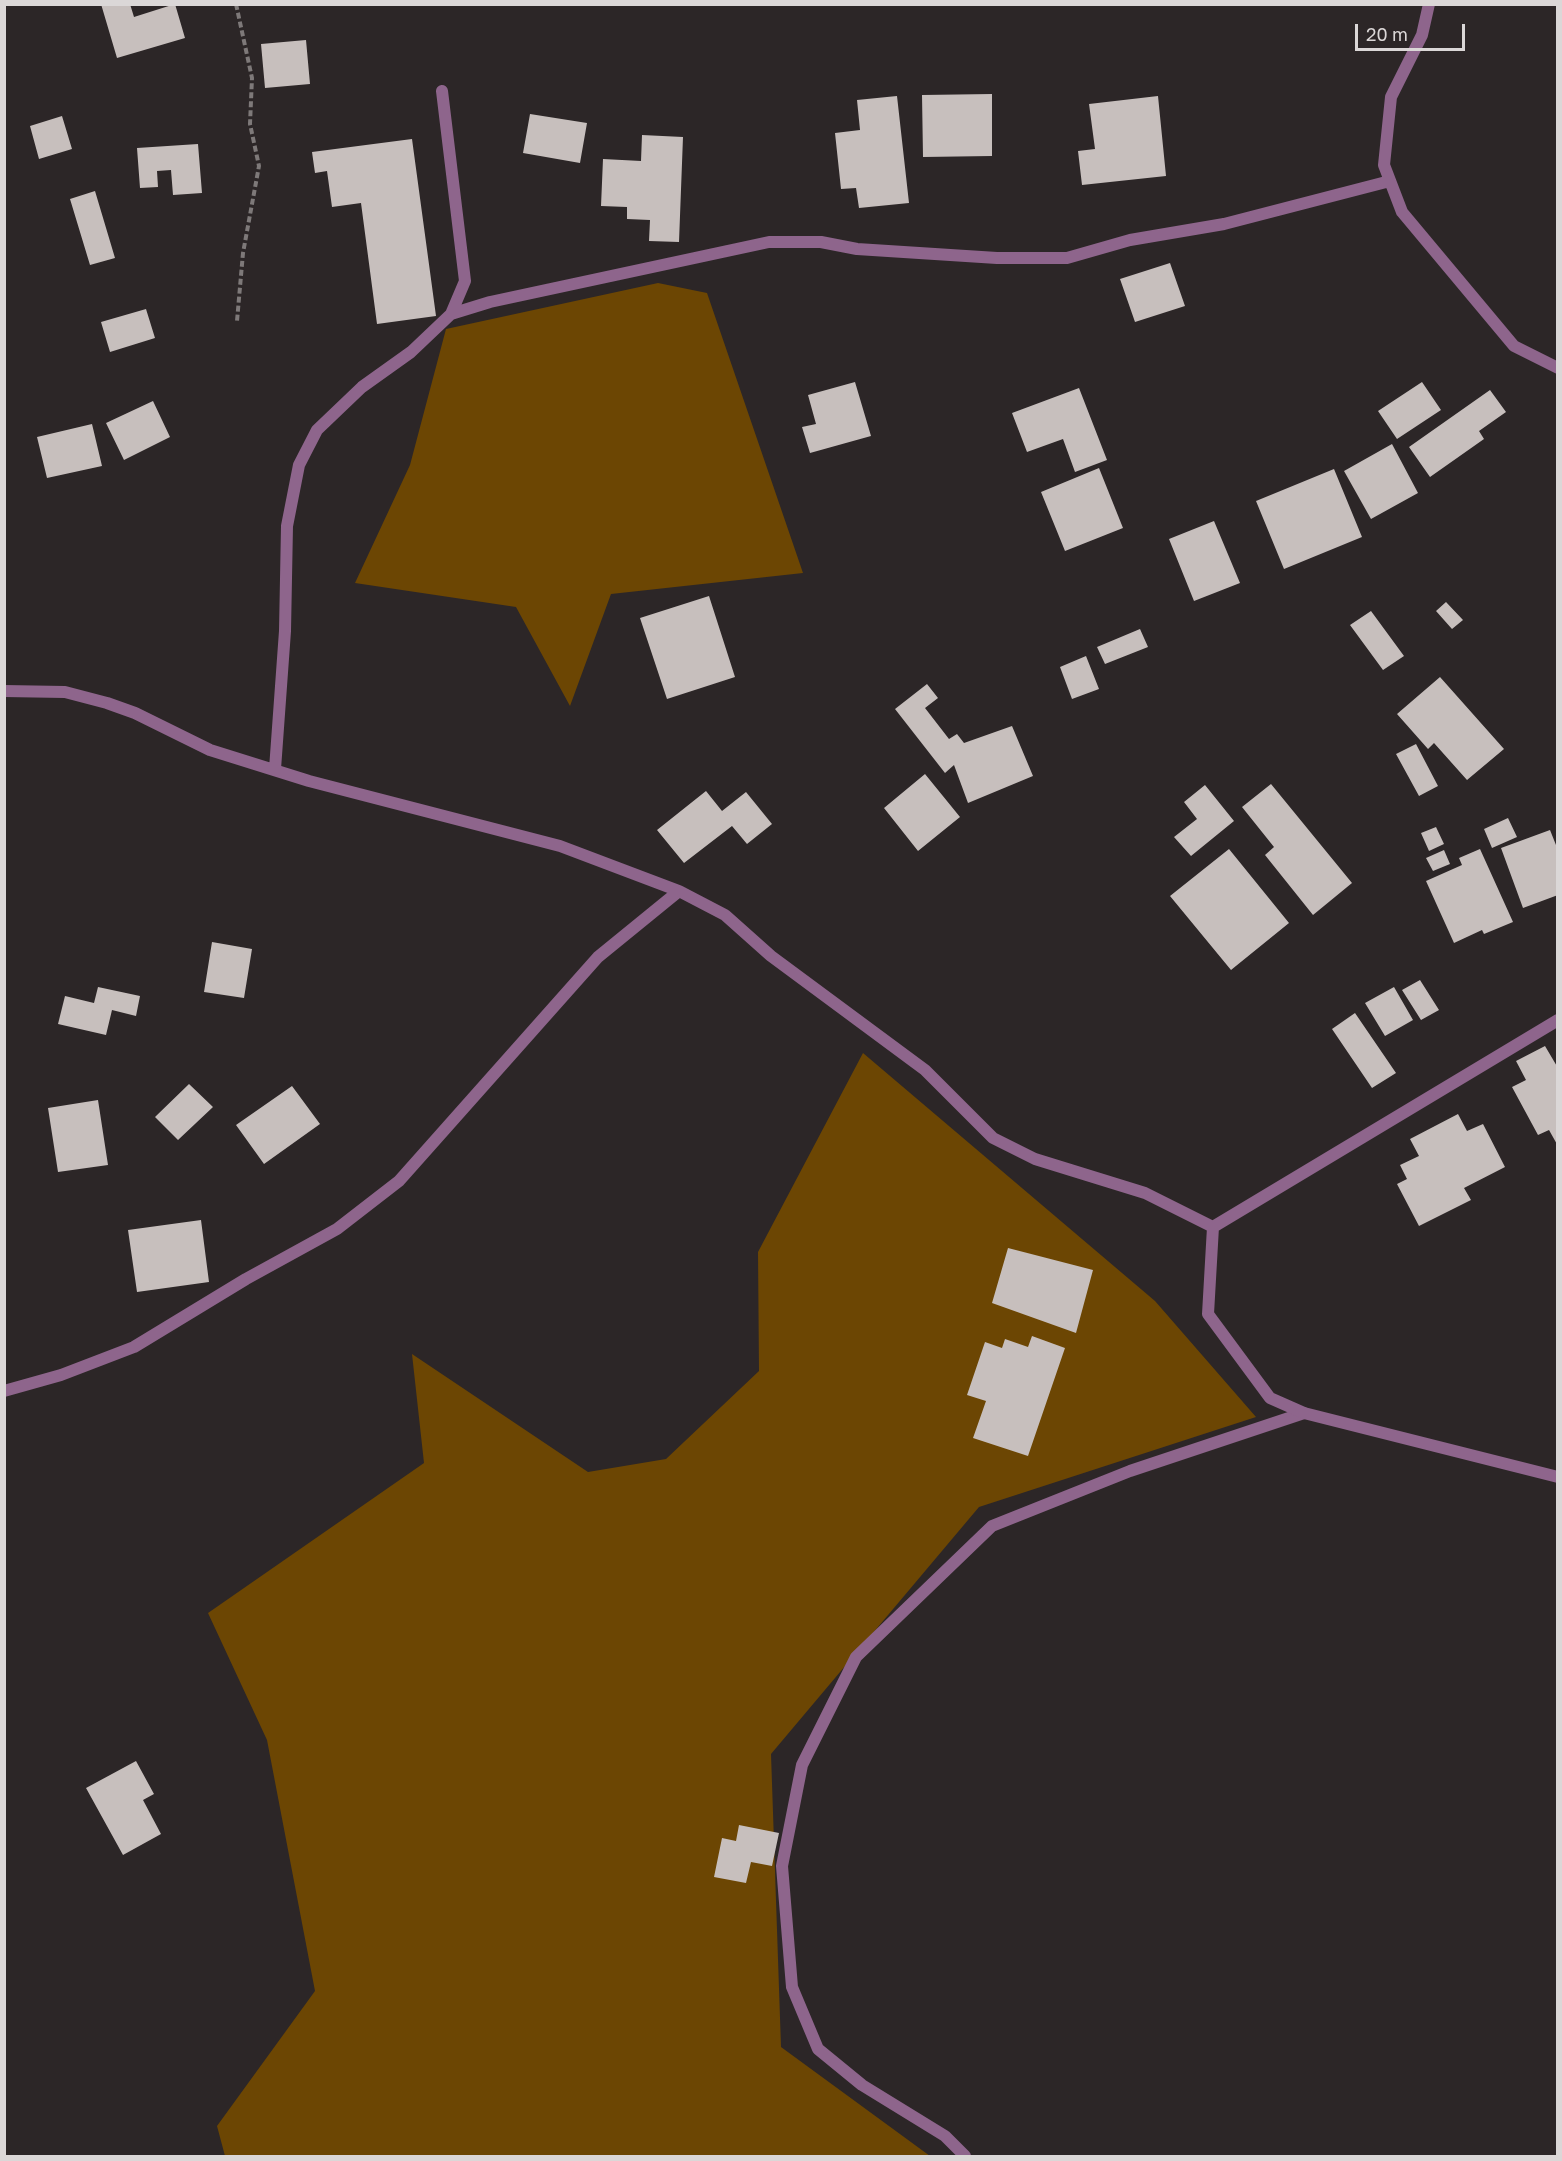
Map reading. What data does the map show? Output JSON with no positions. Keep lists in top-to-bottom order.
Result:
{
  "scale_bar": "20 m"
}
